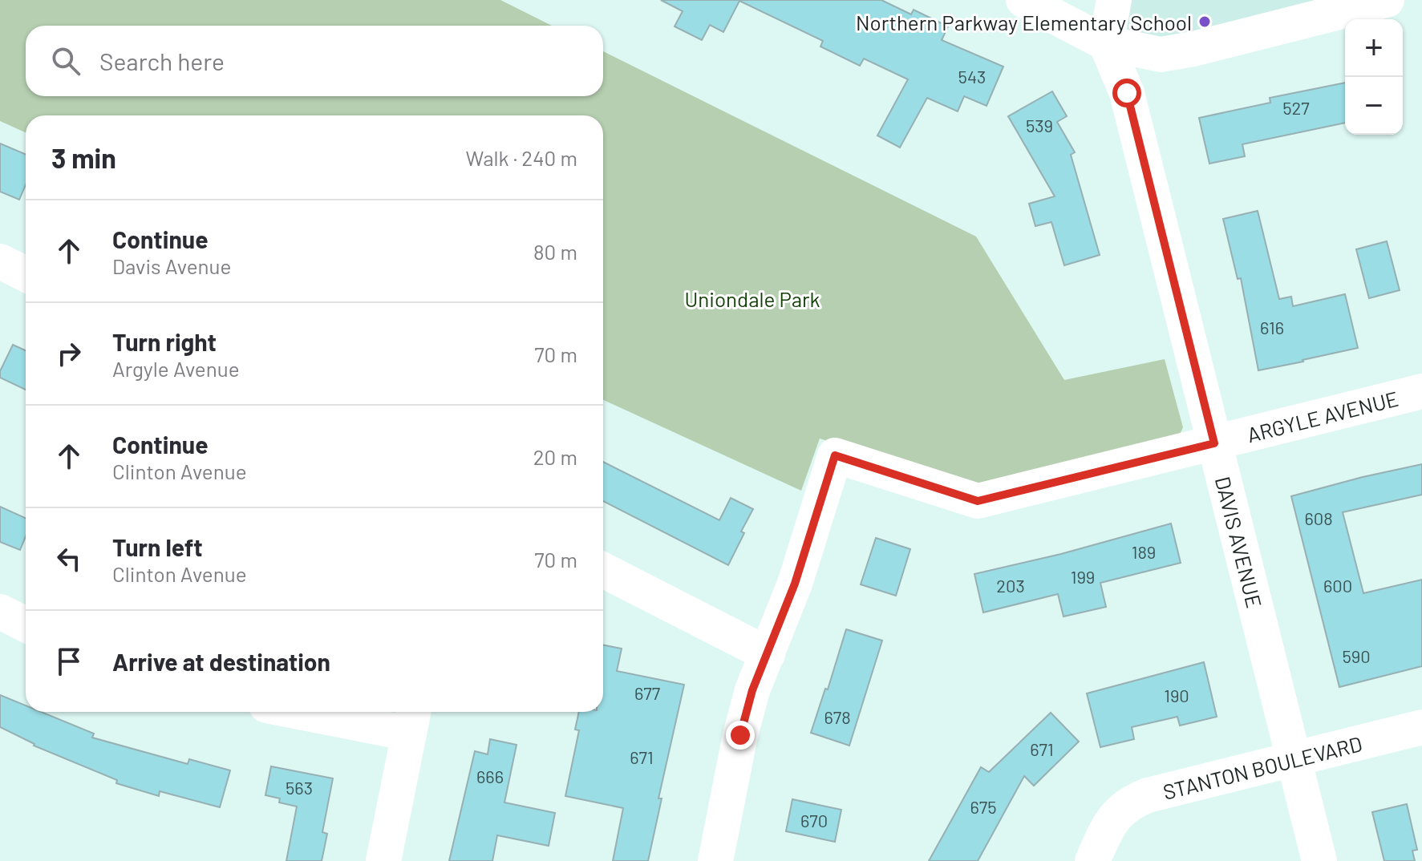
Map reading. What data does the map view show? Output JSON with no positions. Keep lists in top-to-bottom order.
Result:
{
  "streets": {
    "street": ["ARGYLE AVENUE", "DAVIS AVENUE", "STANTON BOULEVARD"]
  },
  "crossings": [
    ["ARGYLE AVENUE", "DAVIS AVENUE"],
    ["DAVIS AVENUE", "STANTON BOULEVARD"]
  ],
  "parks": ["Uniondale Park"],
  "places": ["Northern Parkway Elementary School"],
  "house_numbers": [
    "543",
    "527",
    "539",
    "616",
    "608",
    "189",
    "199",
    "203",
    "600",
    "590",
    "677",
    "190",
    "678",
    "671",
    "671",
    "666",
    "563",
    "675",
    "670"
  ],
  "page": {
    "map_buttons": ["+", "−"],
    "search": "Search here",
    "heading": ["3 min", "Walk · 240 m"],
    "list": [
      ["Continue", "Davis Avenue", "80 m"],
      ["Turn right", "Argyle Avenue", "70 m"],
      ["Continue", "Clinton Avenue", "20 m"],
      ["Turn left", "Clinton Avenue", "70 m"],
      "Arrive at destination"
    ]
  }
}
